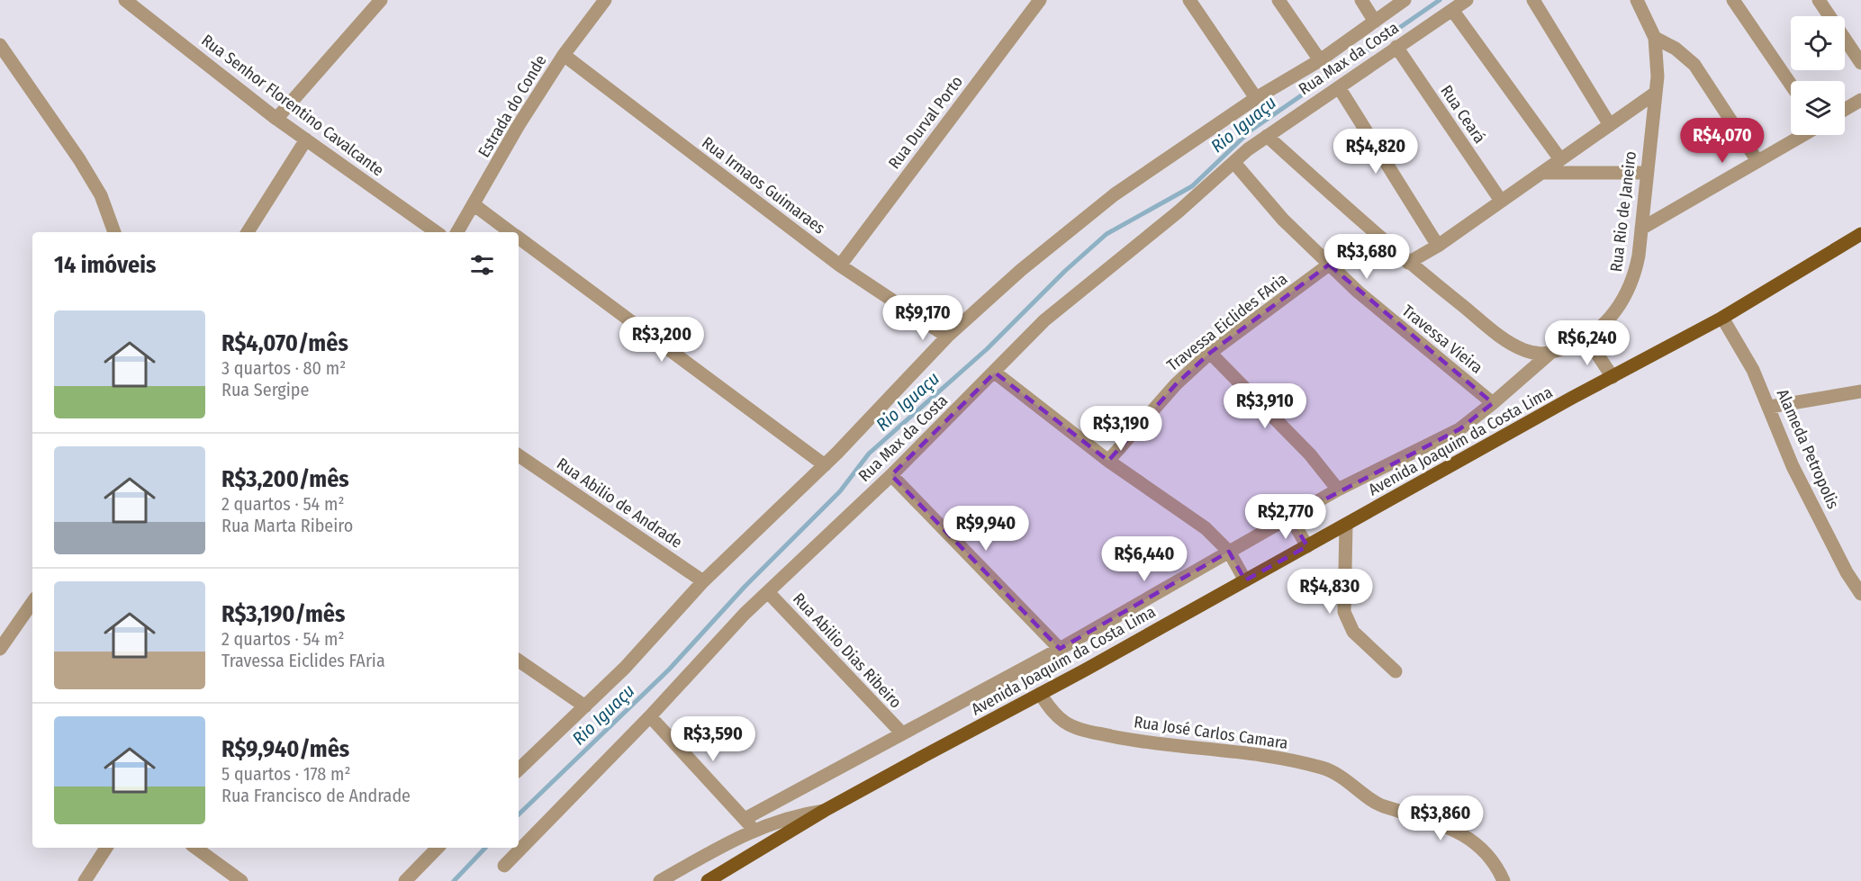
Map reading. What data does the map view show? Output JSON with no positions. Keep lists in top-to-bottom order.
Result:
{
  "streets": {
    "main road": ["Avenida Joaquim da Costa Lima"],
    "street": [
      "Rua Max da Costa",
      "Rua Senhor Florentino Cavalcante",
      "Estrada do Conde",
      "Rua Ceará",
      "Rua Durval Porto",
      "Rua Irmaos Guimaraes",
      "Rua Rio de Janeiro",
      "Travessa Eiclides FAria",
      "Travessa Vieira",
      "Alameda Petropolis",
      "Rua Abilio de Andrade",
      "Rua Abilio Dias Ribeiro",
      "Rua José Carlos Camara"
    ]
  },
  "crossings": [
    ["Rua Max da Costa", "Rua Ceará"],
    ["Rua Max da Costa", "Rua Irmaos Guimaraes"],
    ["Rua Max da Costa", "Travessa Vieira"],
    ["Rua Max da Costa", "Rua Abilio de Andrade"],
    ["Rua Max da Costa", "Rua Abilio Dias Ribeiro"],
    ["Estrada do Conde", "Rua Irmaos Guimaraes"],
    ["Rua Durval Porto", "Rua Irmaos Guimaraes"],
    ["Travessa Eiclides FAria", "Travessa Vieira"],
    ["Avenida Joaquim da Costa Lima", "Alameda Petropolis"],
    ["Avenida Joaquim da Costa Lima", "Rua José Carlos Camara"]
  ],
  "water": ["Rio Iguaçu"],
  "page": {
    "price": [
      "R$4,070",
      "R$4,820",
      "R$3,680",
      "R$9,170",
      "R$3,200",
      "R$6,240",
      "R$3,910",
      "R$3,190",
      "R$2,770",
      "R$9,940",
      "R$6,440",
      "R$4,830",
      "R$3,590",
      "R$3,860"
    ],
    "heading": "14 imóveis",
    "list": [
      {
        "name": "R$4,070/mês",
        "note": "3 quartos · 80 m² · Rua Sergipe"
      },
      {
        "name": "R$3,200/mês",
        "note": "2 quartos · 54 m² · Rua Marta Ribeiro"
      },
      {
        "name": "R$3,190/mês",
        "note": "2 quartos · 54 m² · Travessa Eiclides FAria"
      },
      {
        "name": "R$9,940/mês",
        "note": "5 quartos · 178 m² · Rua Francisco de Andrade"
      }
    ]
  }
}
